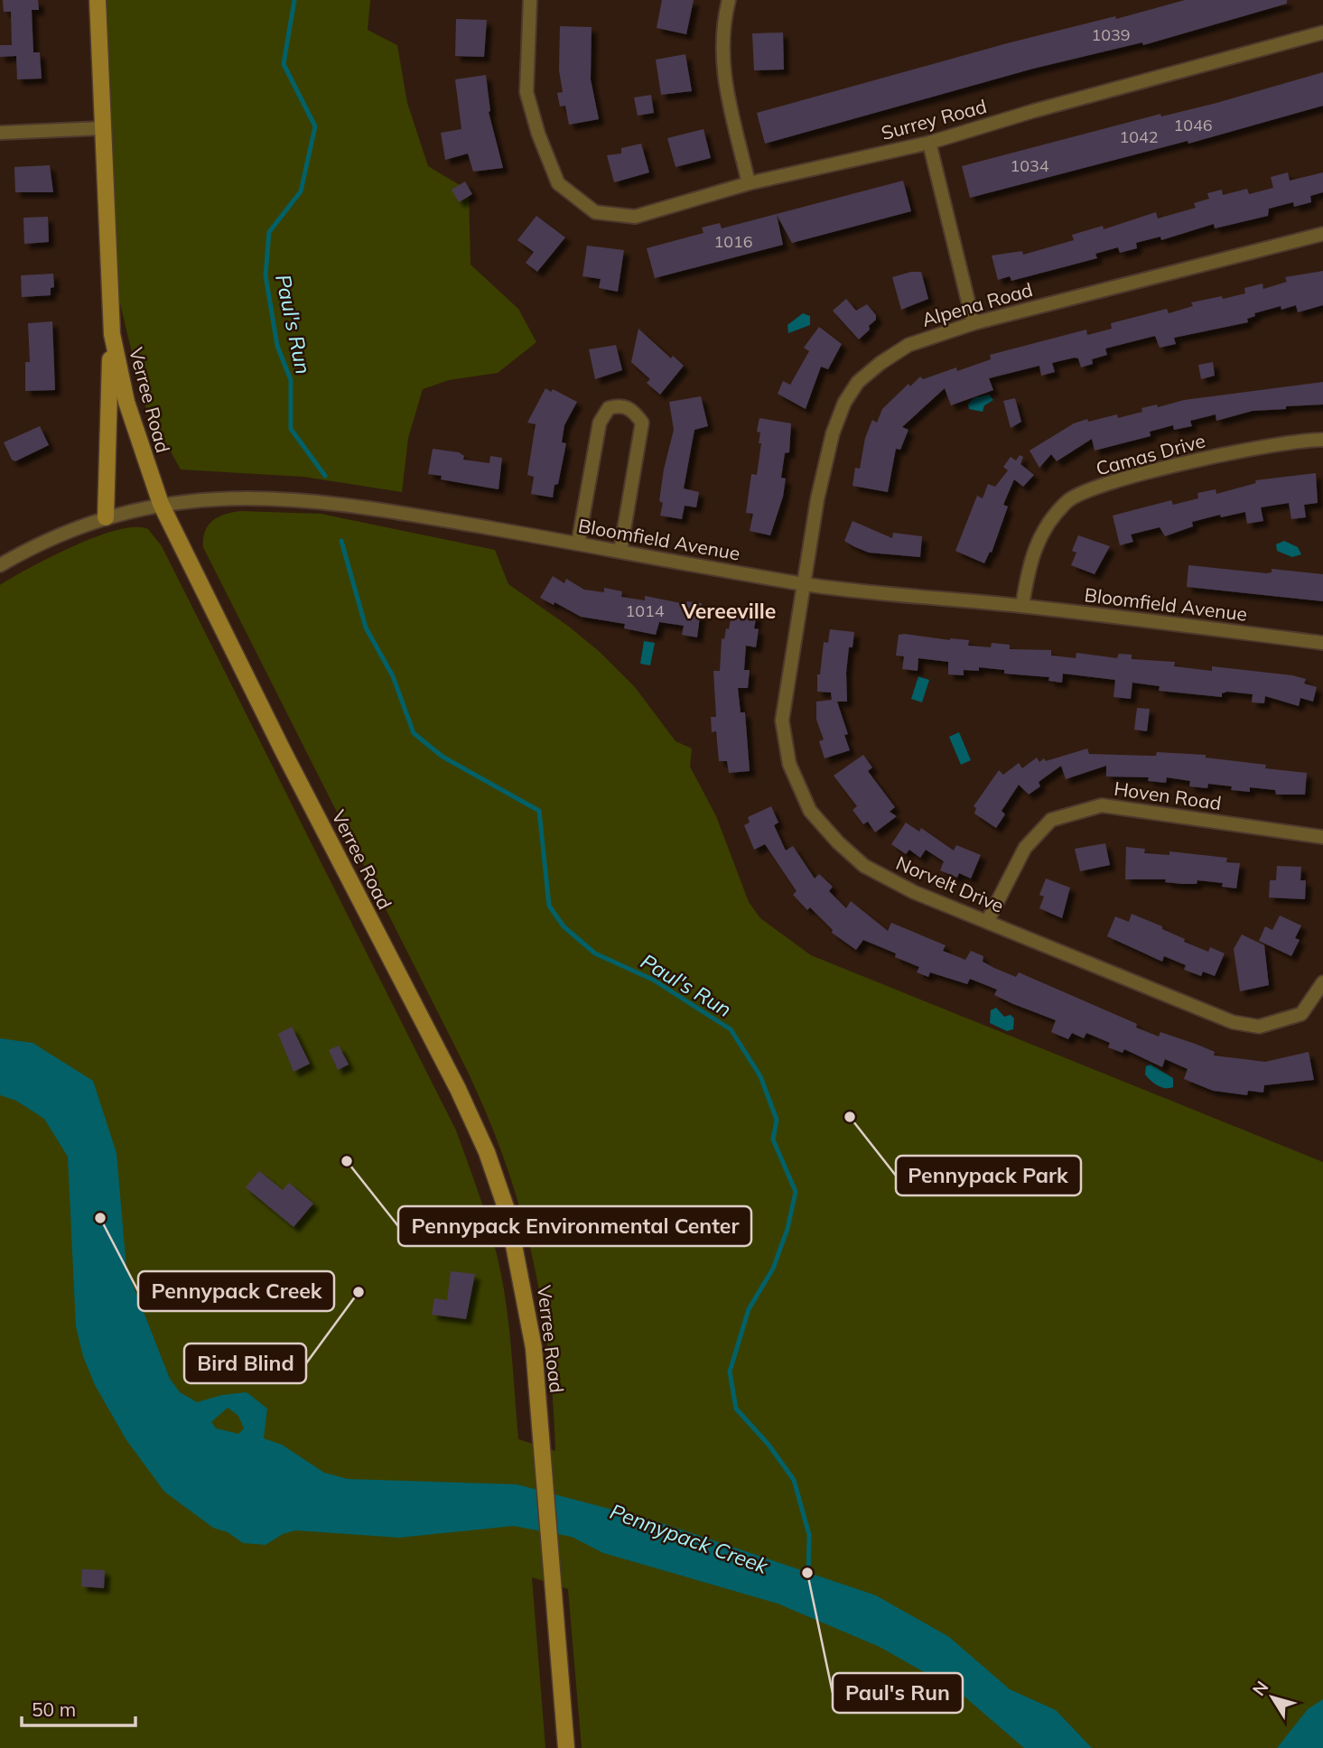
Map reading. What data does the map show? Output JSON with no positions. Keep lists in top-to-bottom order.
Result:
{
  "streets": {
    "main road": ["Verree Road"],
    "street": [
      "Surrey Road",
      "Alpena Road",
      "Camas Drive",
      "Bloomfield Avenue",
      "Hoven Road",
      "Norvelt Drive"
    ]
  },
  "crossings": [
    ["Alpena Road", "Bloomfield Avenue"],
    ["Alpena Road", "Norvelt Drive"],
    ["Verree Road", "Bloomfield Avenue"],
    ["Camas Drive", "Bloomfield Avenue"],
    ["Bloomfield Avenue", "Norvelt Drive"],
    ["Hoven Road", "Norvelt Drive"]
  ],
  "districts": ["Vereeville"],
  "water": ["Paul's Run", "Pennypack Creek"],
  "places": [
    "Pennypack Park",
    "Pennypack Environmental Center",
    "Pennypack Creek",
    "Bird Blind",
    "Paul's Run"
  ],
  "house_numbers": [
    "1039",
    "1046",
    "1042",
    "1034",
    "1016",
    "1014"
  ],
  "scale_bar": "50 m",
  "north": "top left"
}
